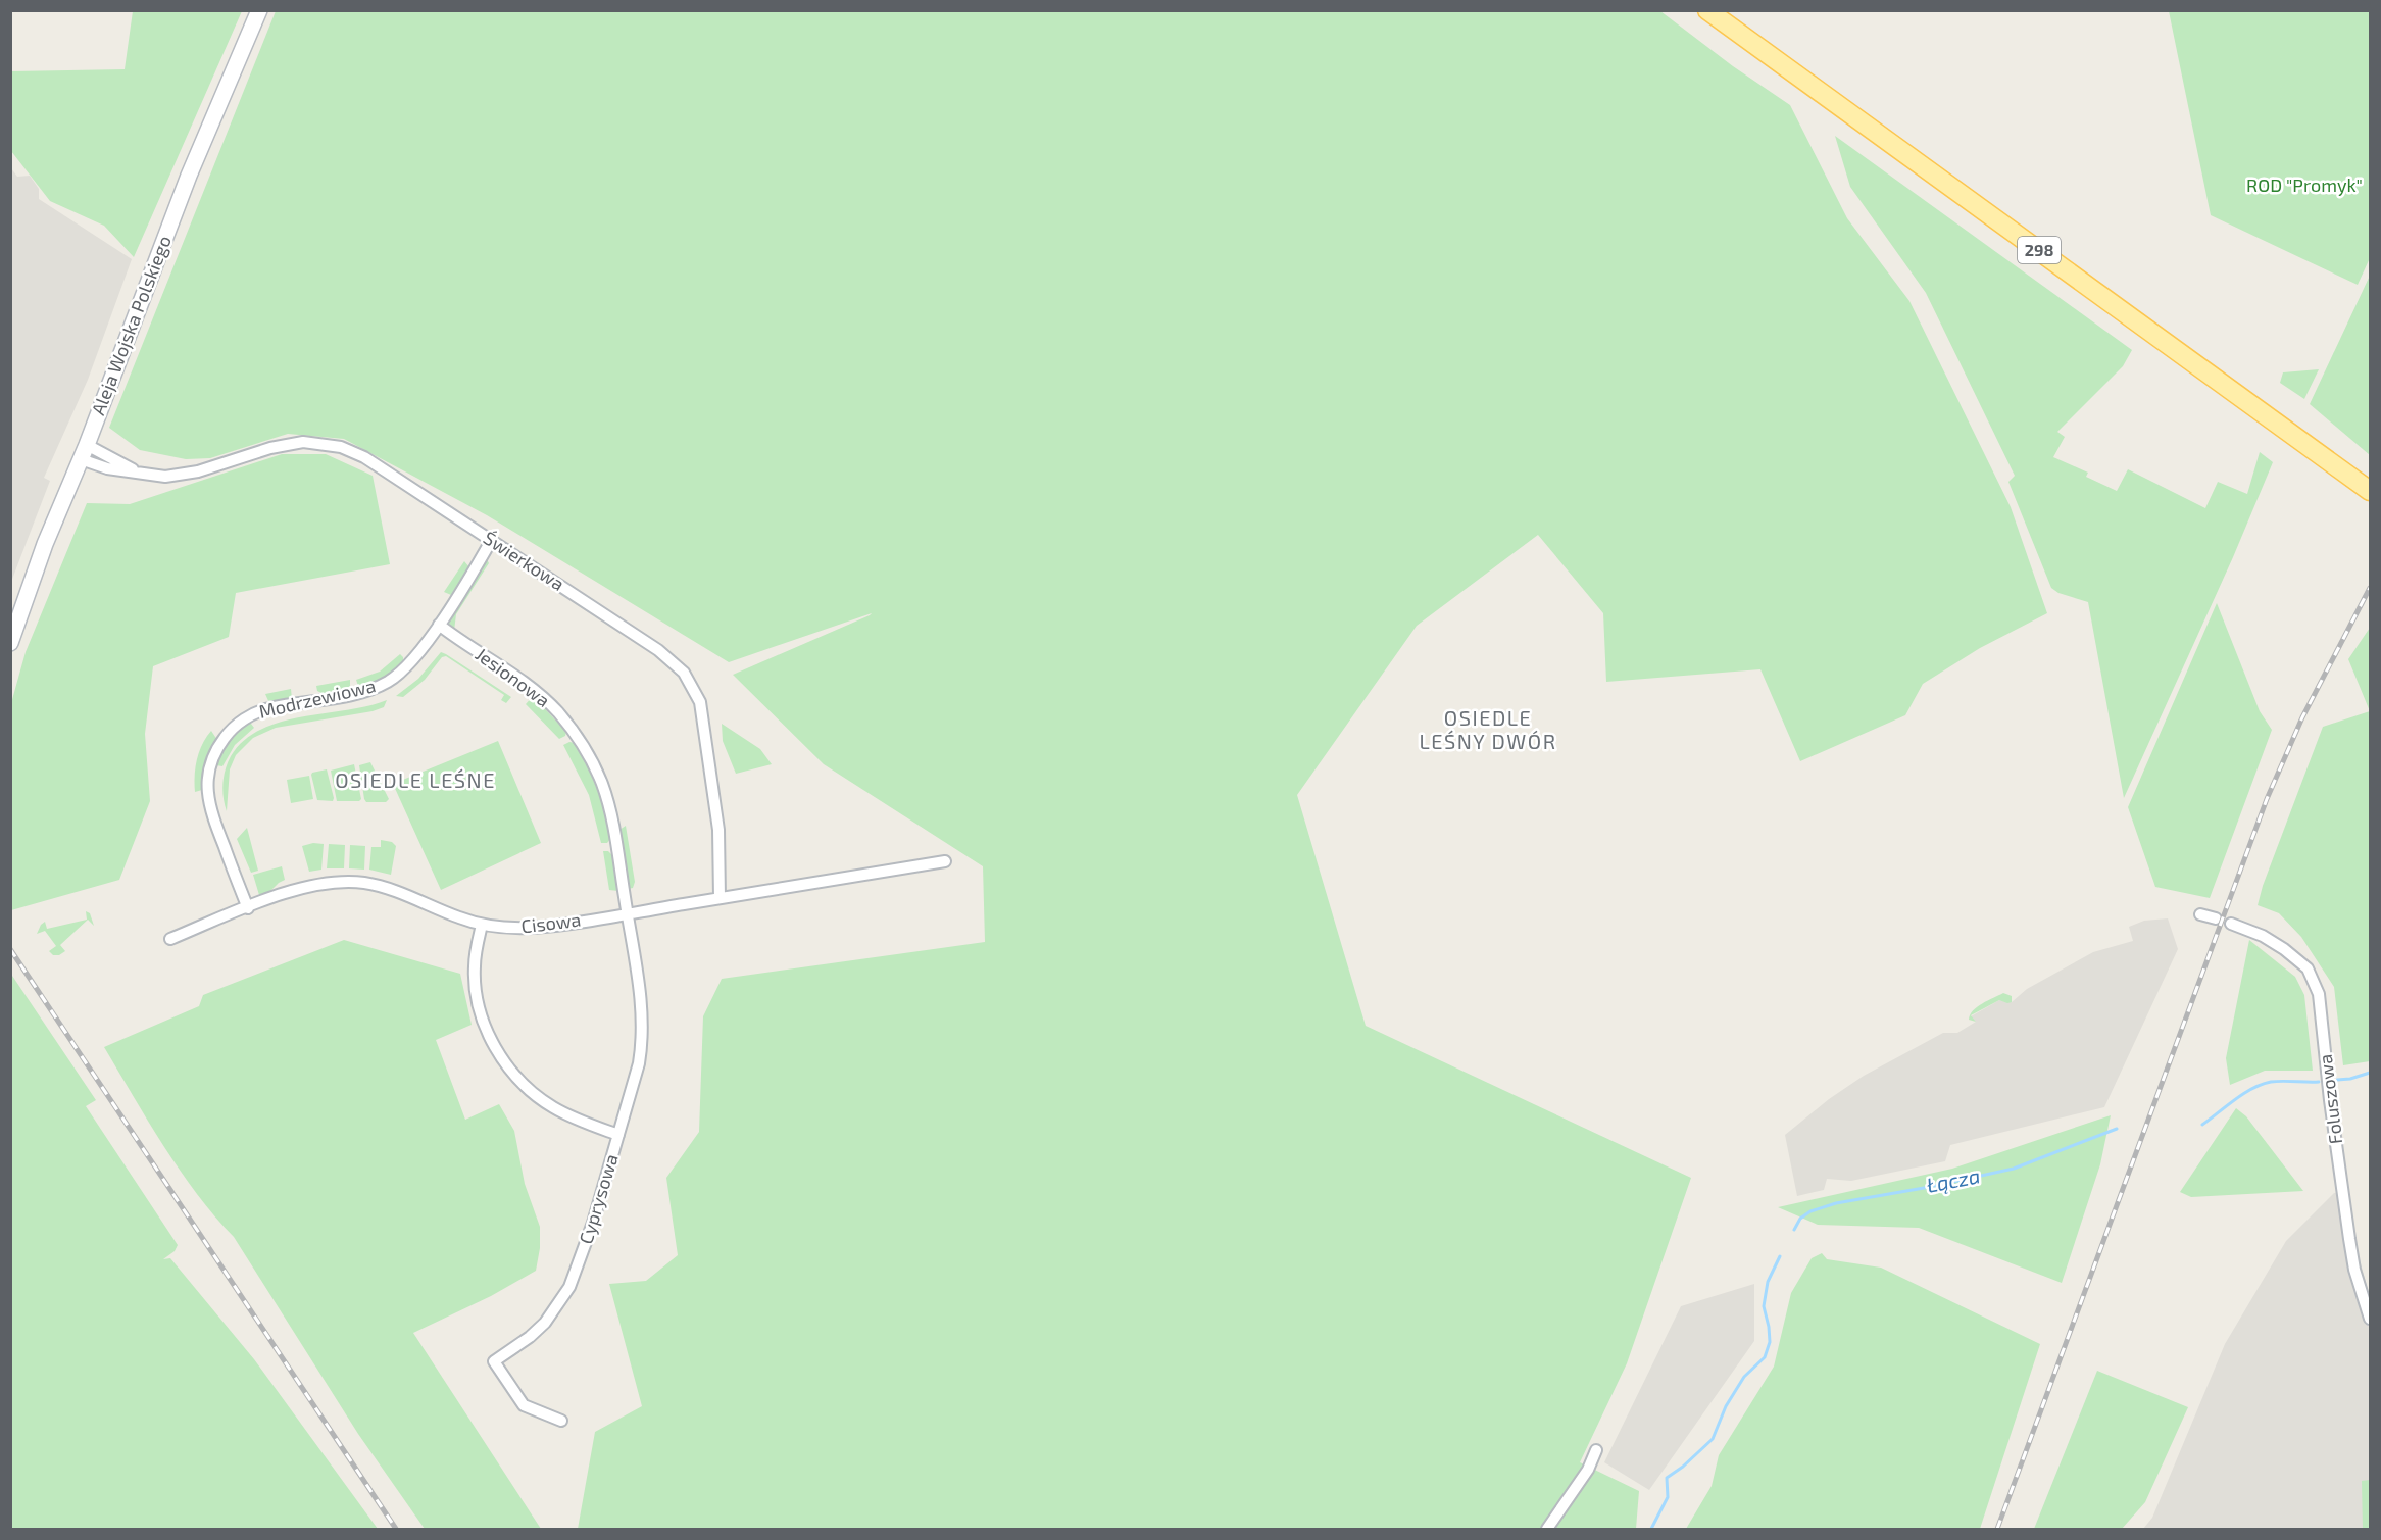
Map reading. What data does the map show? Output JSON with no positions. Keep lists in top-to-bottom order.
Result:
{
  "streets": {
    "main road": ["298", "Aleja Wojska Polskiego"],
    "street": [
      "Świerkowa",
      "Jesionowa",
      "Modrzewiowa",
      "Cisowa",
      "Foluszowa",
      "Cyprysowa"
    ]
  },
  "crossings": [
    ["Aleja Wojska Polskiego", "Świerkowa"],
    ["Świerkowa", "Modrzewiowa"],
    ["Świerkowa", "Cisowa"],
    ["Jesionowa", "Modrzewiowa"],
    ["Jesionowa", "Cisowa"],
    ["Jesionowa", "Cyprysowa"],
    ["Modrzewiowa", "Cisowa"],
    ["Cisowa", "Cyprysowa"]
  ],
  "districts": ["OSIEDLE LEŚNY DWÓR", "OSIEDLE LEŚNE"],
  "water": ["Łącza"],
  "parks": ["ROD \"Promyk\""]
}
